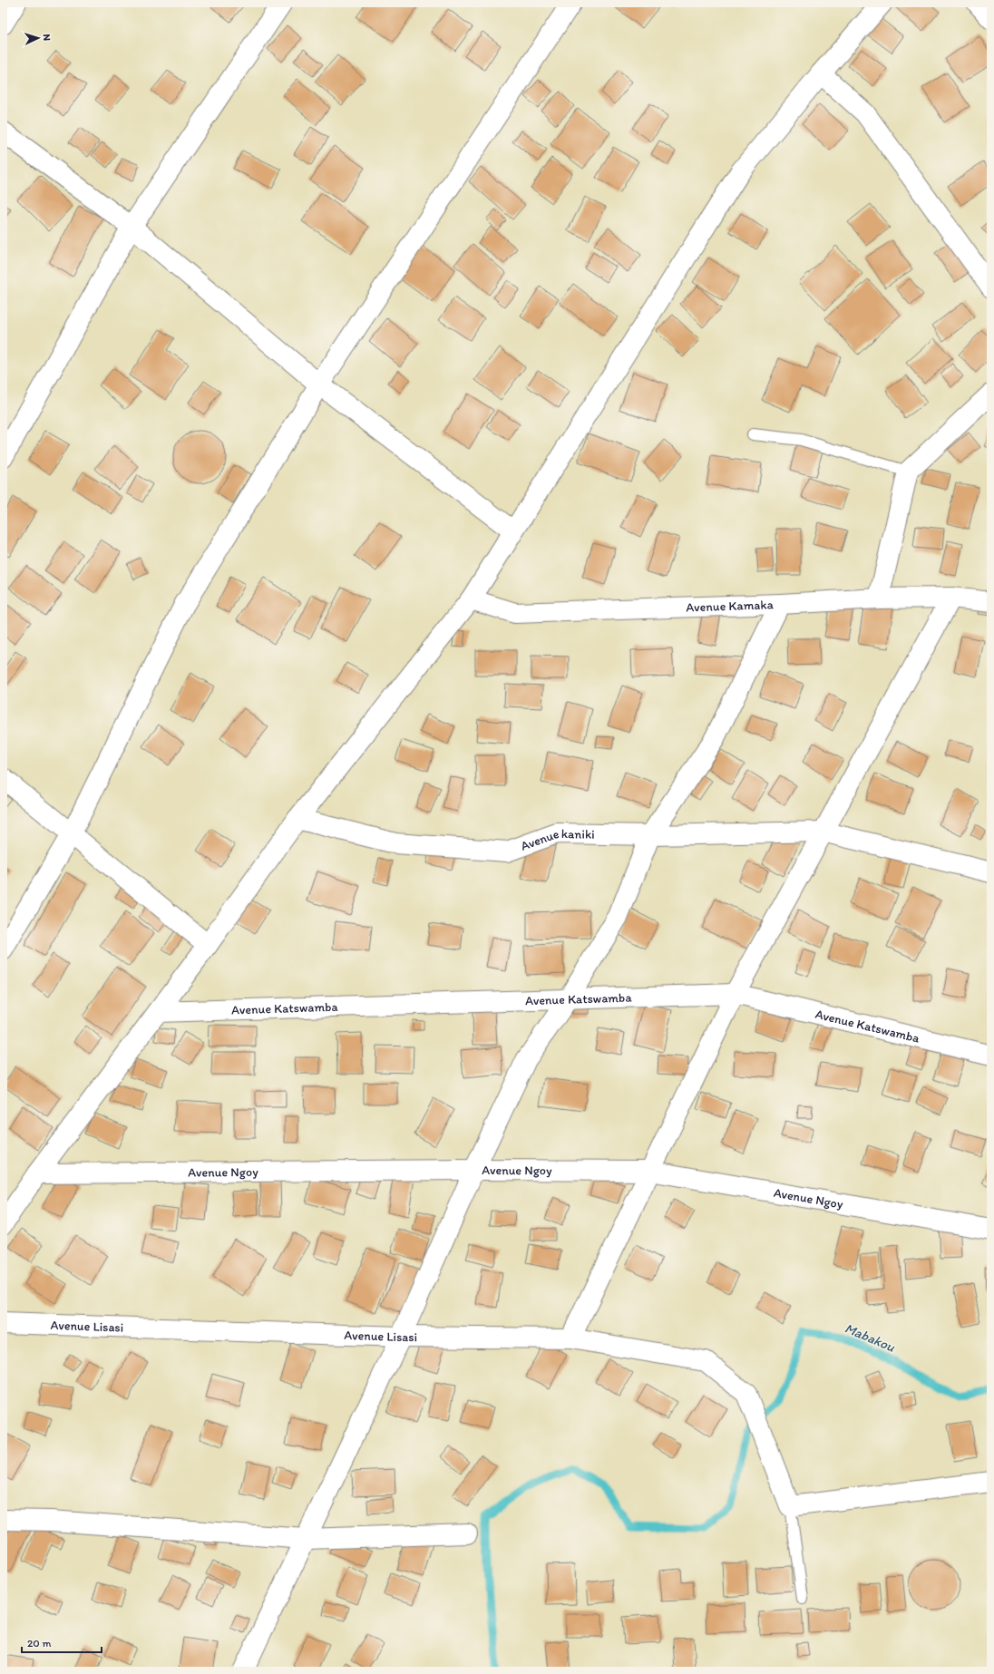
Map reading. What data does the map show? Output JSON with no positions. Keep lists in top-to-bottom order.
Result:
{
  "streets": {
    "street": [
      "Avenue Kamaka",
      "Avenue kaniki",
      "Avenue Katswamba",
      "Avenue Ngoy",
      "Avenue Lisasi"
    ]
  },
  "water": ["Mabakou"],
  "scale_bar": "20 m",
  "north": "right"
}
